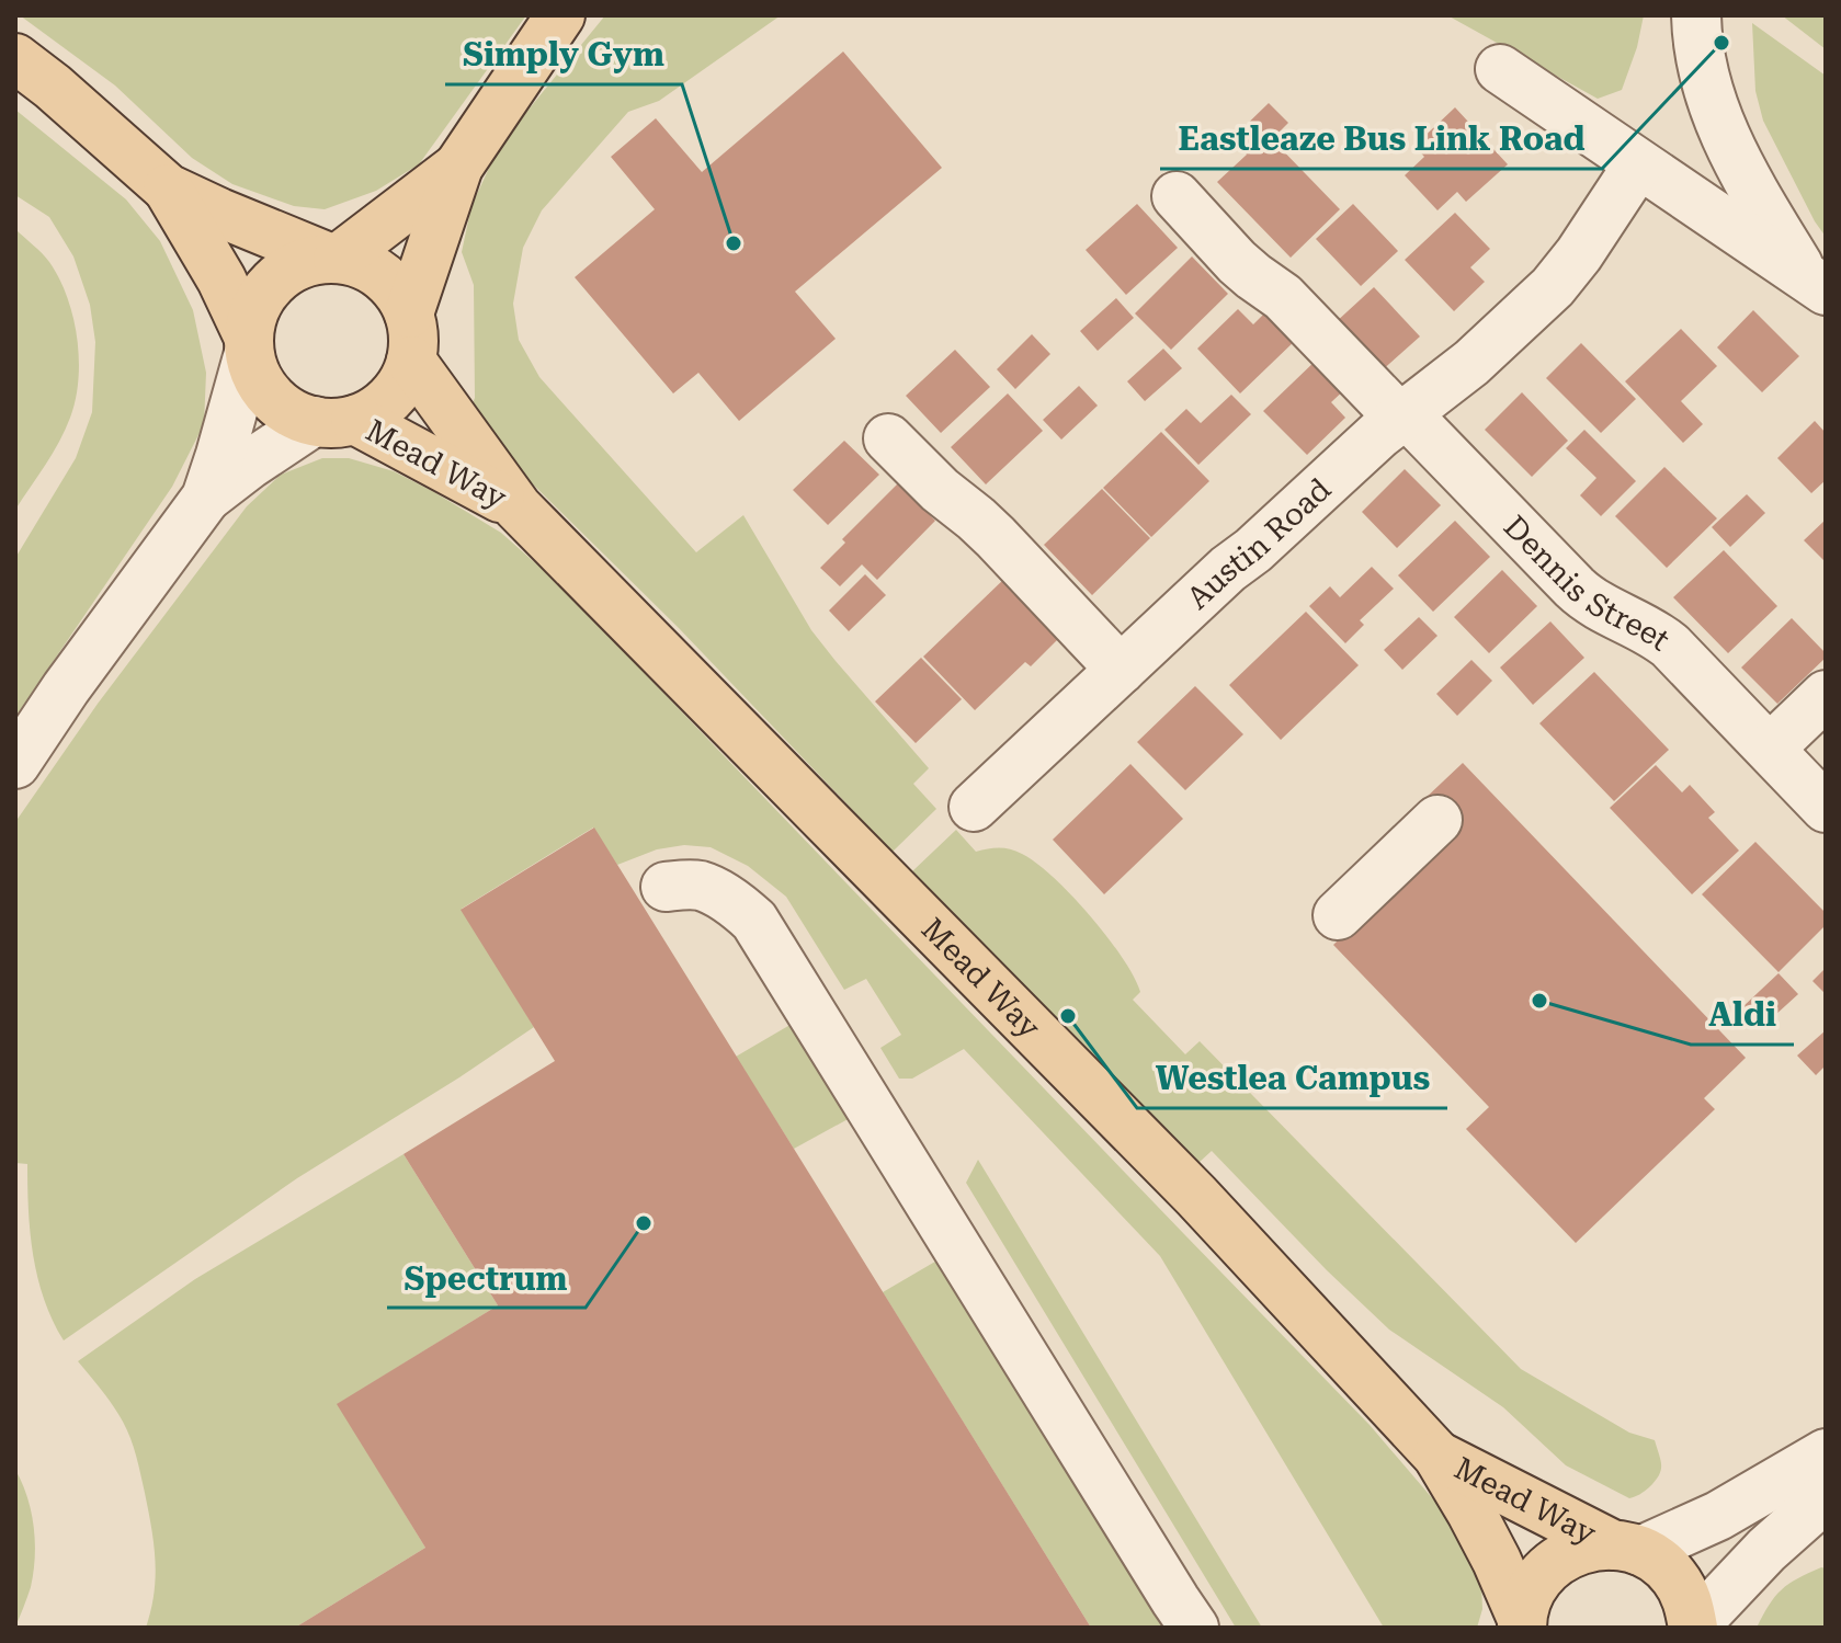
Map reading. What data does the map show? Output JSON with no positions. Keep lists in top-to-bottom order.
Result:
{
  "streets": {
    "main road": ["Mead Way"],
    "street": ["Austin Road", "Dennis Street"]
  },
  "crossings": [
    ["Austin Road", "Dennis Street"]
  ],
  "places": [
    "Eastleaze Bus Link Road",
    "Simply Gym",
    "Aldi",
    "Westlea Campus",
    "Spectrum"
  ]
}
